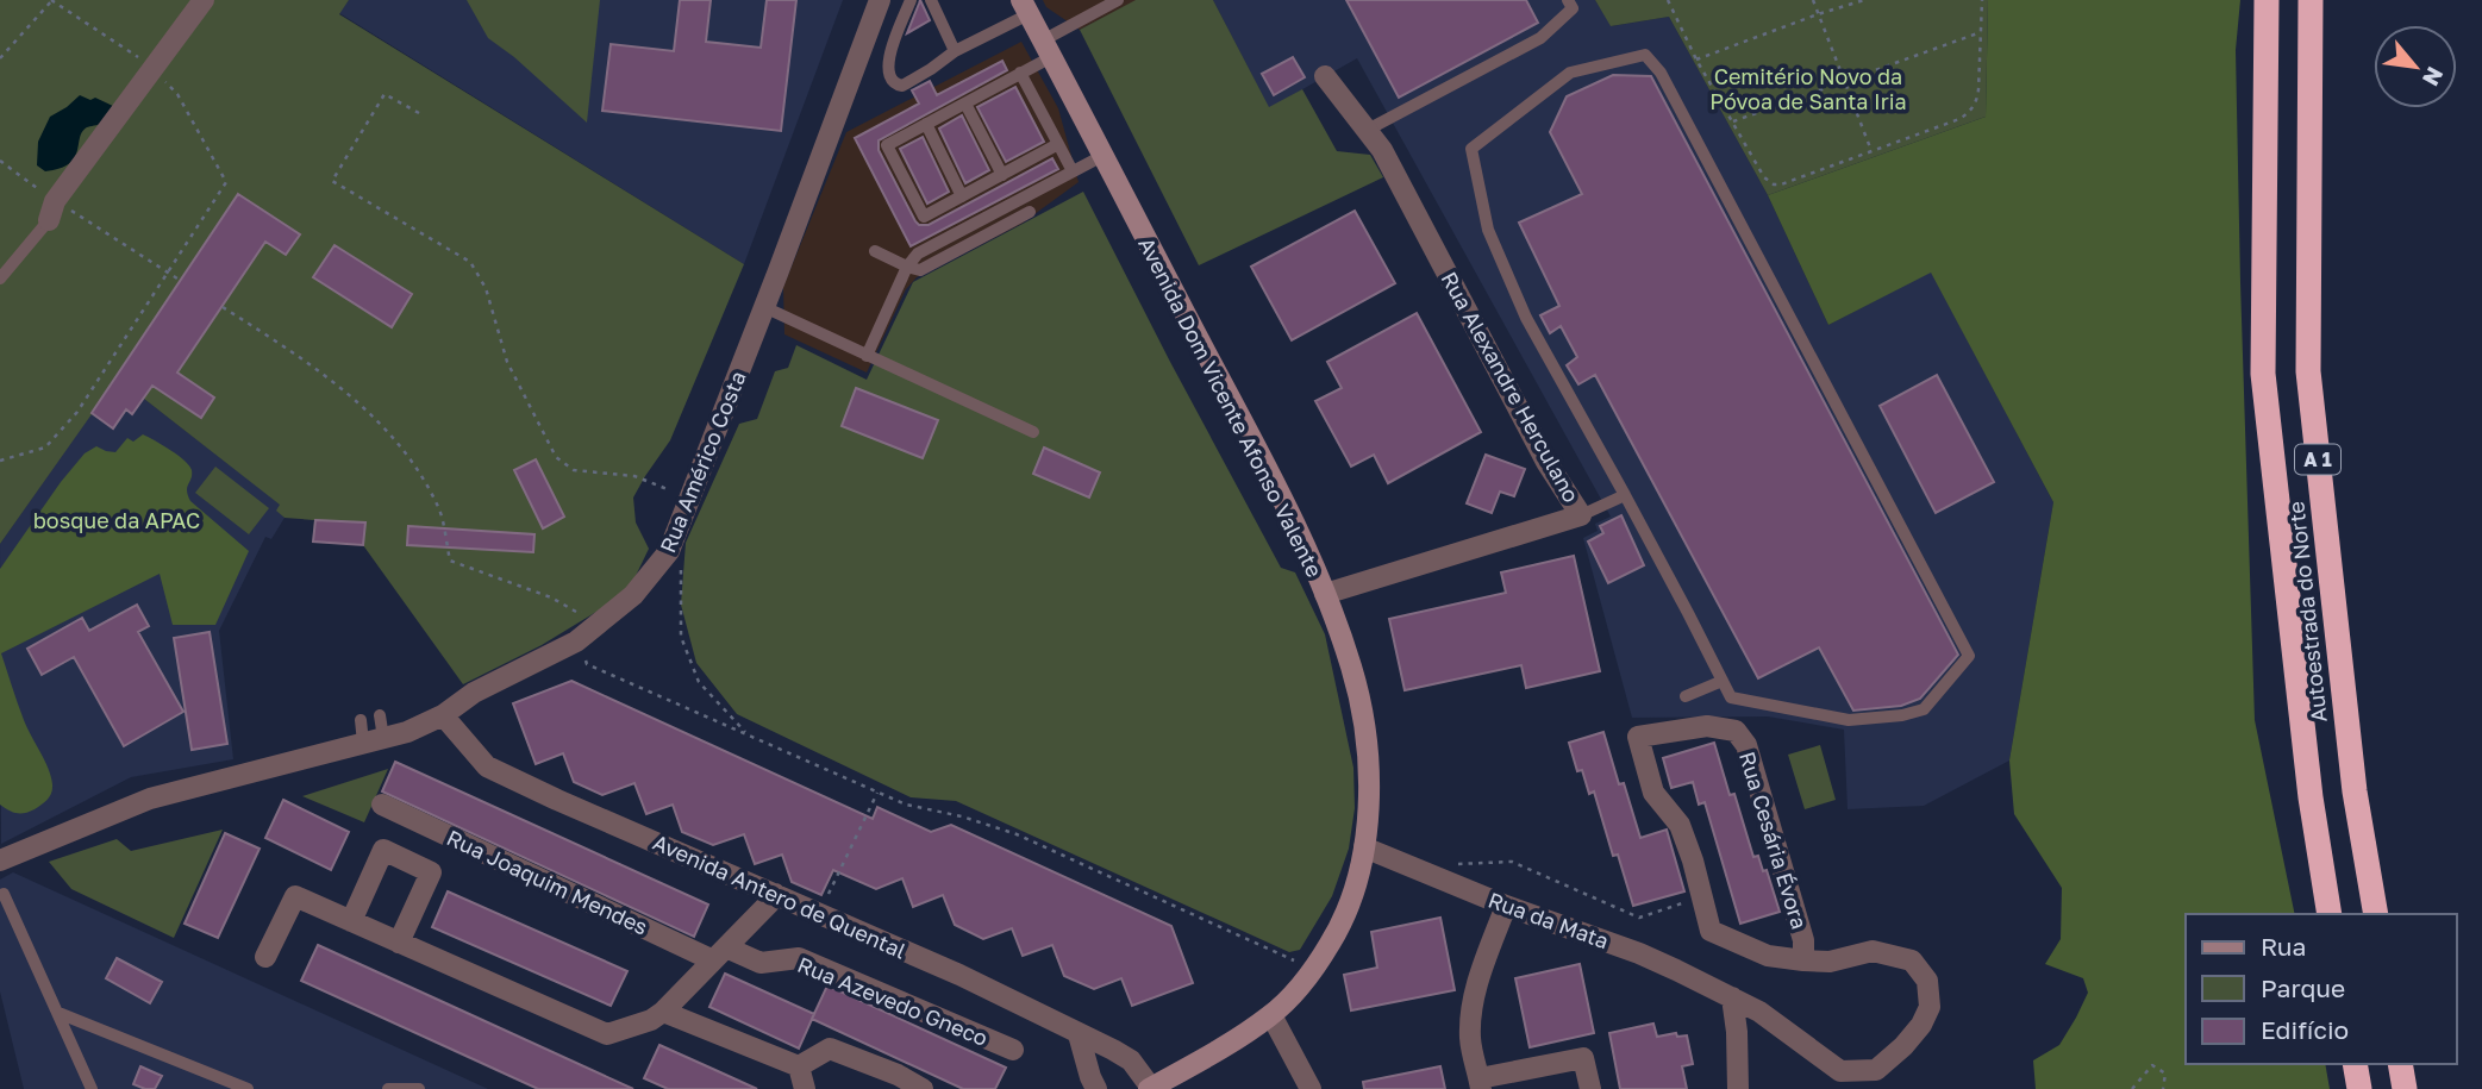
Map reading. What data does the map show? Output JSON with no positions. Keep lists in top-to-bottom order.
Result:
{
  "streets": {
    "highway": ["A 1", "Autoestrada do Norte"],
    "street": [
      "Rua Alexandre Herculano",
      "Avenida Dom Vicente Afonso Valente",
      "Rua Américo Costa",
      "Rua Cesária Évora",
      "Rua Joaquim Mendes",
      "Avenida Antero de Quental",
      "Rua da Mata",
      "Rua Azevedo Gneco"
    ]
  },
  "crossings": [
    ["Rua Alexandre Herculano", "Avenida Dom Vicente Afonso Valente"],
    ["Avenida Dom Vicente Afonso Valente", "Avenida Antero de Quental"],
    ["Avenida Dom Vicente Afonso Valente", "Rua da Mata"],
    ["Rua Américo Costa", "Avenida Antero de Quental"],
    ["Rua Cesária Évora", "Rua da Mata"],
    ["Rua Joaquim Mendes", "Rua Azevedo Gneco"]
  ],
  "parks": ["Cemitério Novo da Póvoa de Santa Iria", "bosque da APAC"],
  "legend": ["Rua", "Parque", "Edifício"],
  "north": "bottom right"
}
